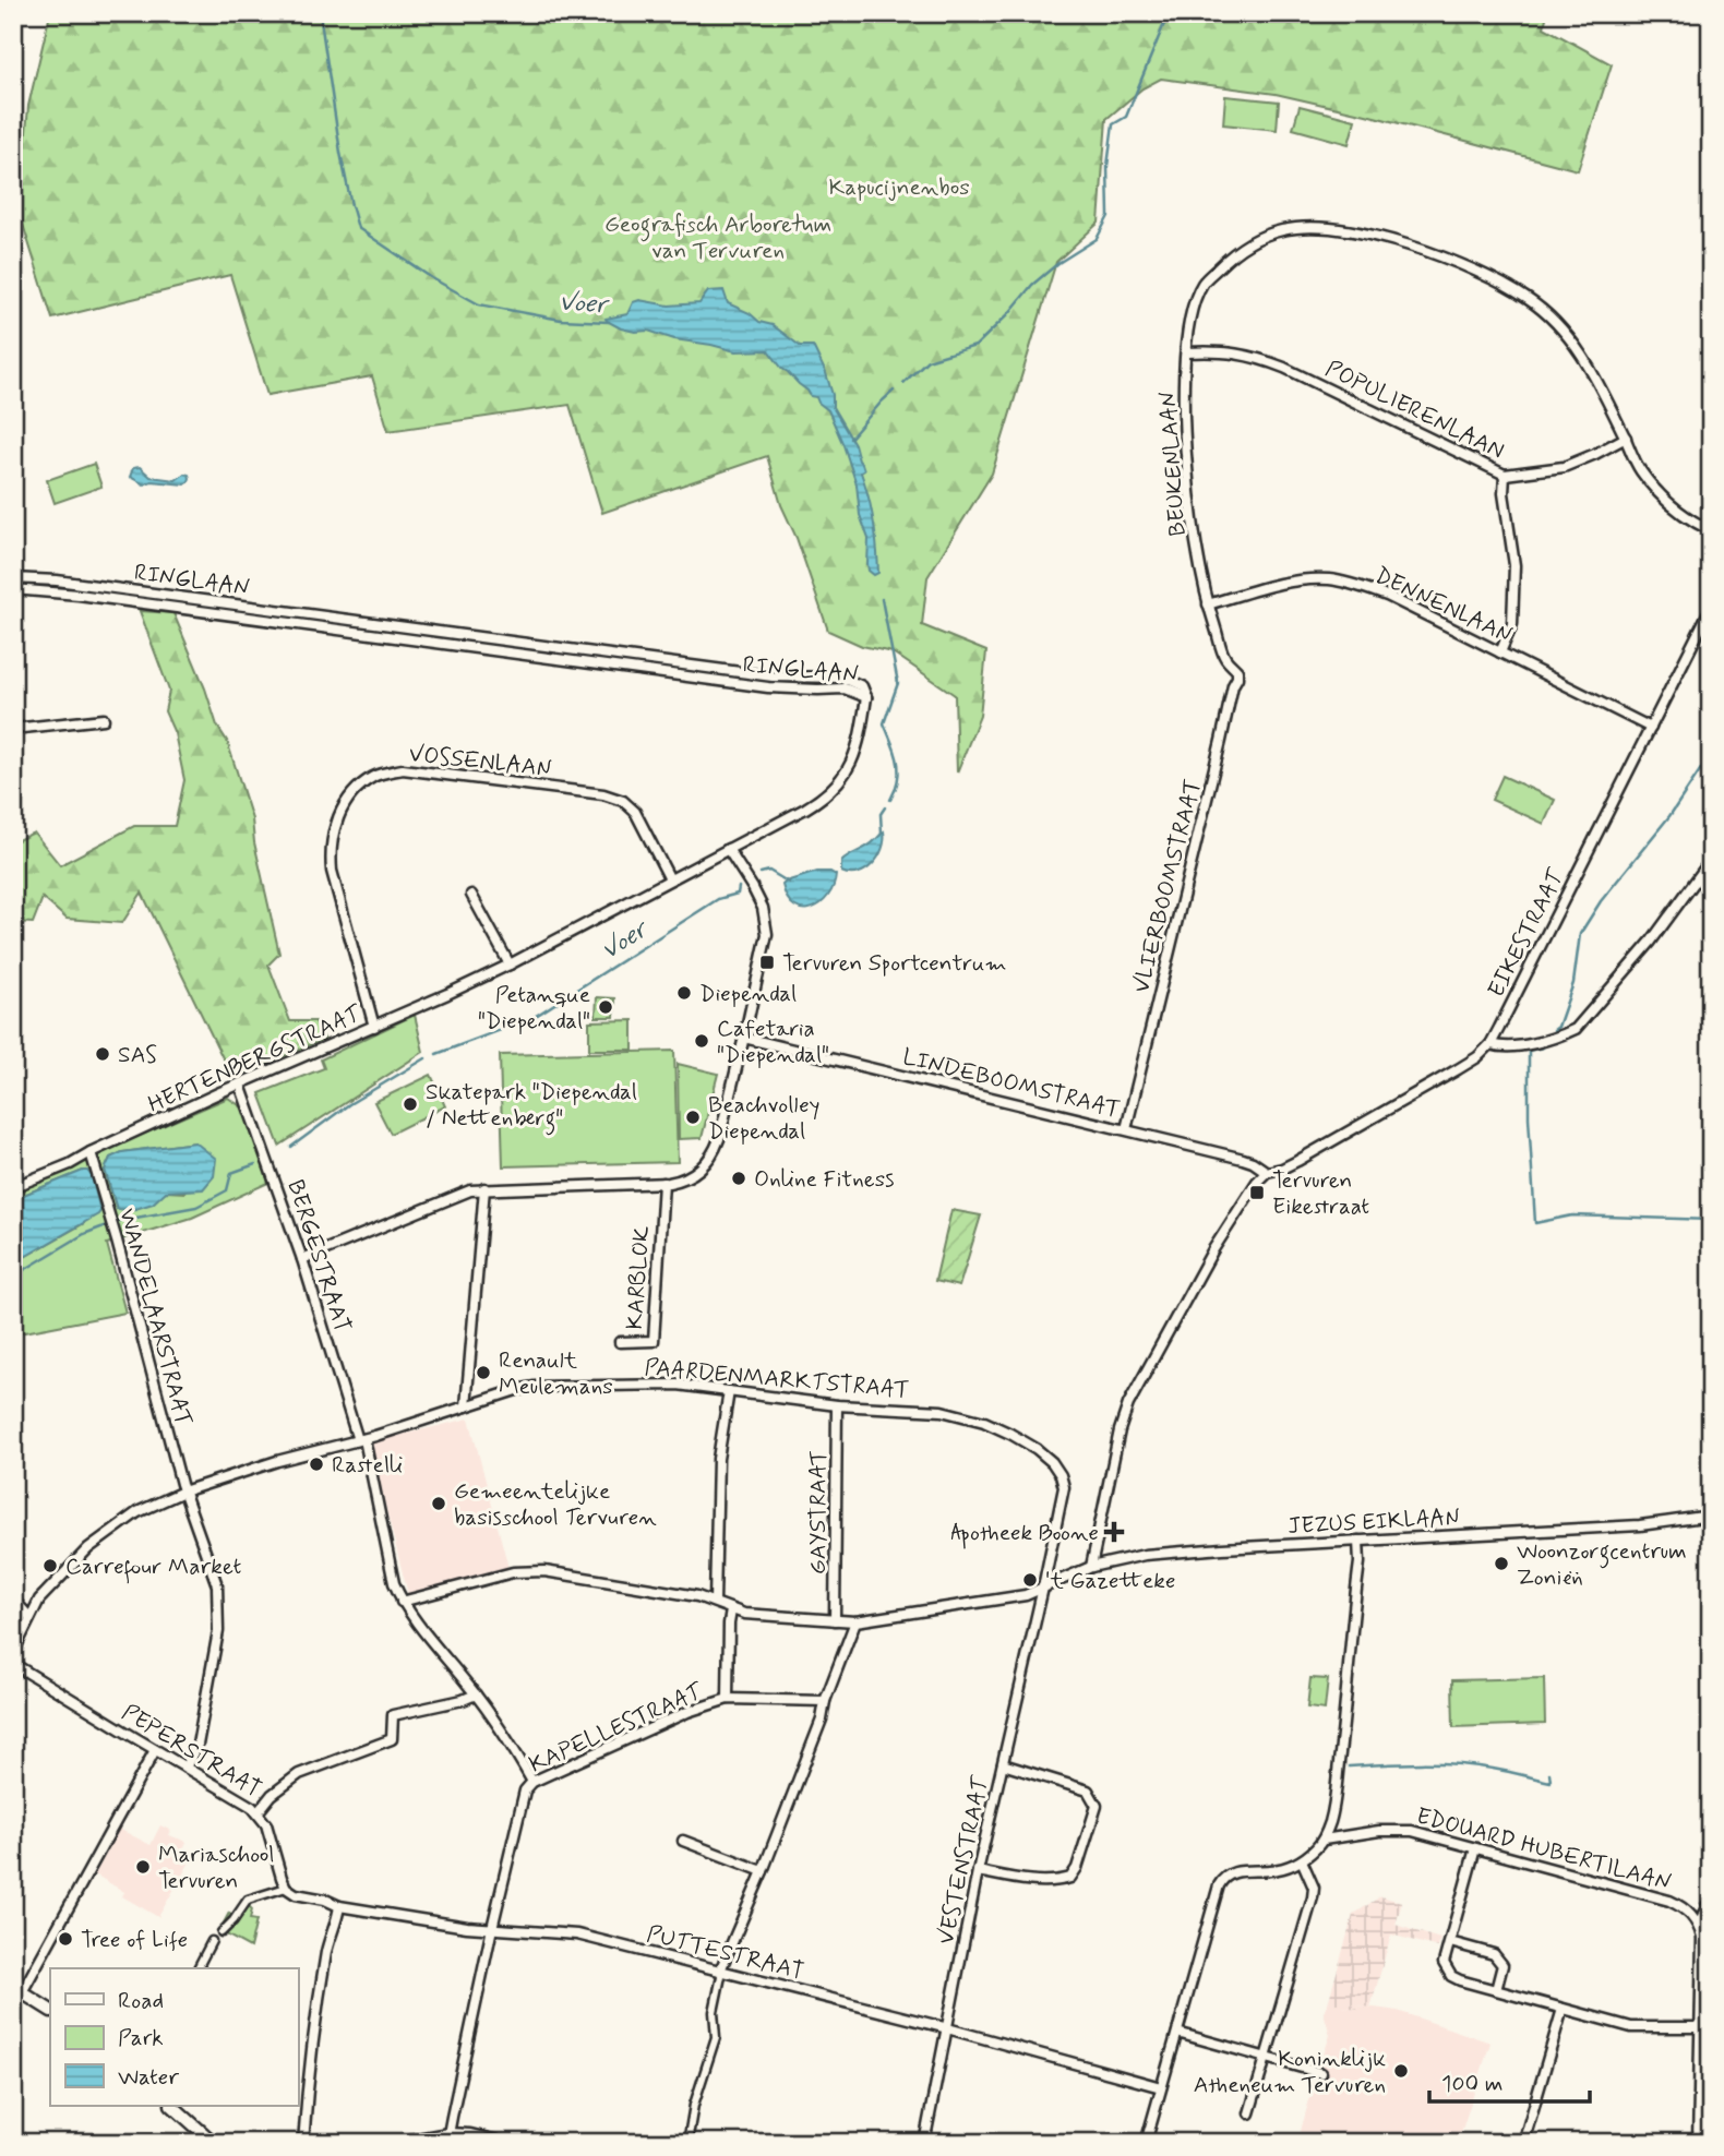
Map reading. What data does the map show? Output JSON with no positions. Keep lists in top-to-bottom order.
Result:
{
  "streets": {
    "street": [
      "POPULIERENLAAN",
      "BEUKENLAAN",
      "RINGLAAN",
      "DENNENLAAN",
      "VOSSENLAAN",
      "VLIERBOOMSTRAAT",
      "EIKESTRAAT",
      "HERTENBERGSTRAAT",
      "LINDEBOOMSTRAAT",
      "BERGESTRAAT",
      "KARBLOK",
      "WANDELAARSTRAAT",
      "PAARDENMARKTSTRAAT",
      "GAYSTRAAT",
      "JEZUS EIKLAAN",
      "KAPELLESTRAAT",
      "PEPERSTRAAT",
      "EDOUARD HUBERTILAAN",
      "VESTENSTRAAT",
      "PUTTESTRAAT"
    ]
  },
  "crossings": [
    ["POPULIERENLAAN", "BEUKENLAAN"],
    ["BEUKENLAAN", "DENNENLAAN"],
    ["BEUKENLAAN", "VLIERBOOMSTRAAT"],
    ["RINGLAAN", "HERTENBERGSTRAAT"],
    ["DENNENLAAN", "EIKESTRAAT"],
    ["VOSSENLAAN", "HERTENBERGSTRAAT"],
    ["VLIERBOOMSTRAAT", "LINDEBOOMSTRAAT"],
    ["EIKESTRAAT", "LINDEBOOMSTRAAT"],
    ["HERTENBERGSTRAAT", "BERGESTRAAT"],
    ["HERTENBERGSTRAAT", "WANDELAARSTRAAT"],
    ["BERGESTRAAT", "PAARDENMARKTSTRAAT"],
    ["BERGESTRAAT", "KAPELLESTRAAT"],
    ["WANDELAARSTRAAT", "PAARDENMARKTSTRAAT"],
    ["WANDELAARSTRAAT", "PEPERSTRAAT"],
    ["PAARDENMARKTSTRAAT", "GAYSTRAAT"],
    ["PAARDENMARKTSTRAAT", "JEZUS EIKLAAN"],
    ["PAARDENMARKTSTRAAT", "VESTENSTRAAT"],
    ["JEZUS EIKLAAN", "VESTENSTRAAT"],
    ["KAPELLESTRAAT", "PUTTESTRAAT"],
    ["VESTENSTRAAT", "PUTTESTRAAT"]
  ],
  "water": ["Voer"],
  "parks": ["Kapucijnenbos", "Geografisch Arboretum van Tervuren"],
  "places": {
    "transit": ["Tervuren Sportcentrum", "Tervuren Eikestraat"],
    "other": [
      "Diependal",
      "Petanque \"Diependal\"",
      "Cafetaria \"Diependal\"",
      "SAS",
      "Skatepark \"Diependal / Nettenberg\"",
      "Beachvolley Diependal",
      "Online Fitness",
      "Renault Meulemans",
      "Rastelli",
      "Gemeentelijke basisschool Tervuren",
      "Woonzorgcentrum Zoniën",
      "Carrefour Market",
      "'t Gazetteke",
      "Mariaschool Tervuren",
      "Tree of Life",
      "Koninklijk Atheneum Tervuren"
    ],
    "health": ["Apotheek Boone"]
  },
  "legend": ["Road", "Park", "Water"],
  "scale_bar": "100 m"
}
